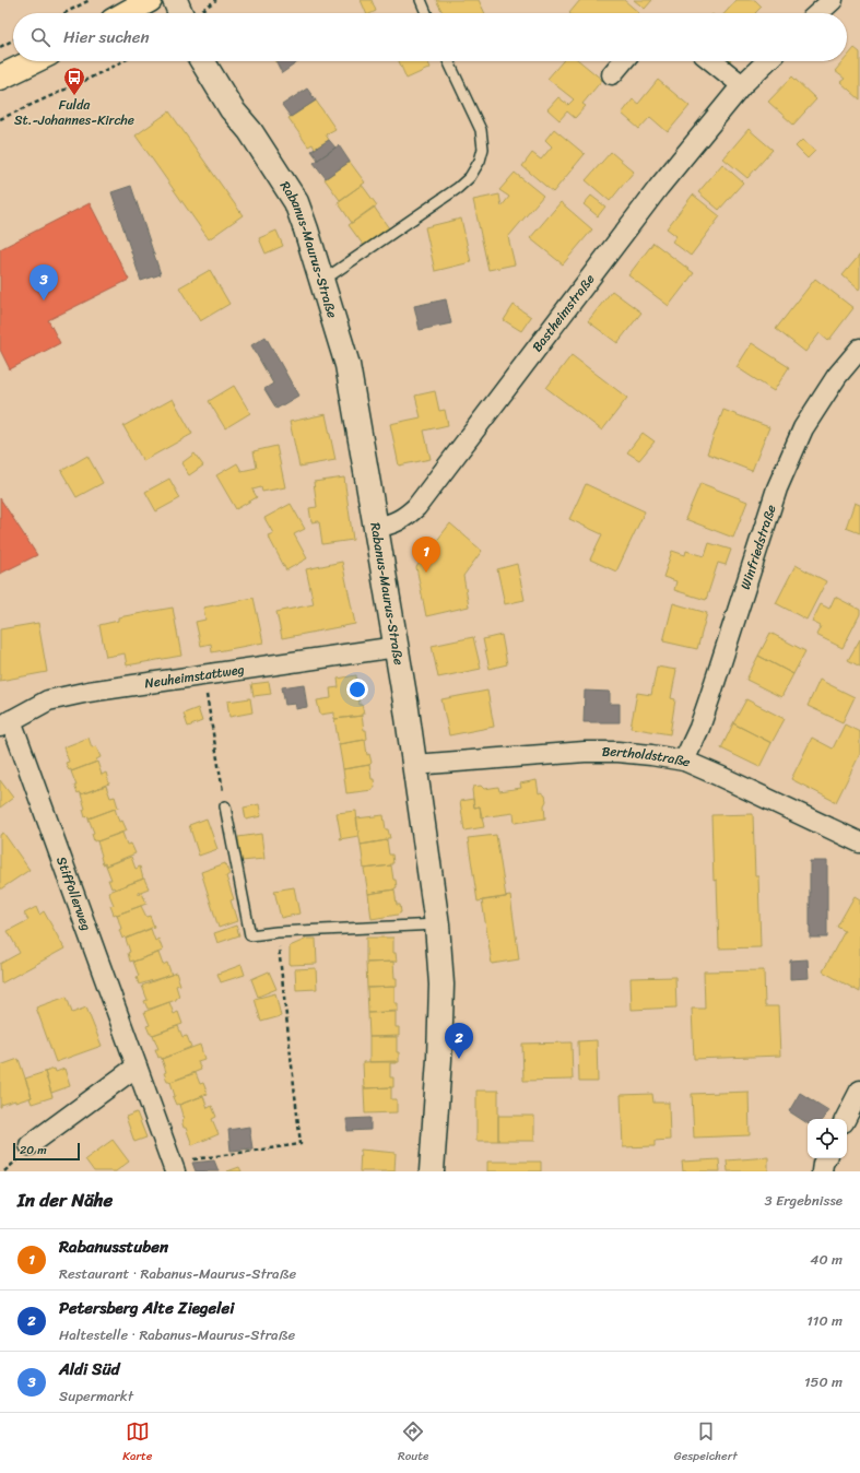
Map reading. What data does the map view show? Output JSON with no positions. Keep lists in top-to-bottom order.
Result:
{
  "streets": {
    "main road": ["Rabanus-Maurus-Straße"],
    "street": [
      "Bastheimstraße",
      "Winfriedstraße",
      "Neuheimstattweg",
      "Bertholdstraße",
      "Stiffollerweg"
    ]
  },
  "crossings": [
    ["Rabanus-Maurus-Straße", "Bastheimstraße"],
    ["Rabanus-Maurus-Straße", "Neuheimstattweg"],
    ["Rabanus-Maurus-Straße", "Bertholdstraße"],
    ["Winfriedstraße", "Bertholdstraße"],
    ["Neuheimstattweg", "Stiffollerweg"]
  ],
  "places": {
    "bus stop": ["Fulda St.-Johannes-Kirche"]
  },
  "scale_bar": "20 m",
  "page": {
    "search": "Hier suchen",
    "pins": ["3", "1", "2"],
    "scale": "20 m",
    "heading": ["In der Nähe", "3 Ergebnisse"],
    "list": [
      {
        "mark": "1",
        "name": "Rabanusstuben",
        "note": "Restaurant · Rabanus-Maurus-Straße",
        "value": "40 m"
      },
      {
        "mark": "2",
        "name": "Petersberg Alte Ziegelei",
        "note": "Haltestelle · Rabanus-Maurus-Straße",
        "value": "110 m"
      },
      {
        "mark": "3",
        "name": "Aldi Süd",
        "note": "Supermarkt",
        "value": "150 m"
      }
    ],
    "nav": ["Karte", "Route", "Gespeichert"]
  }
}
